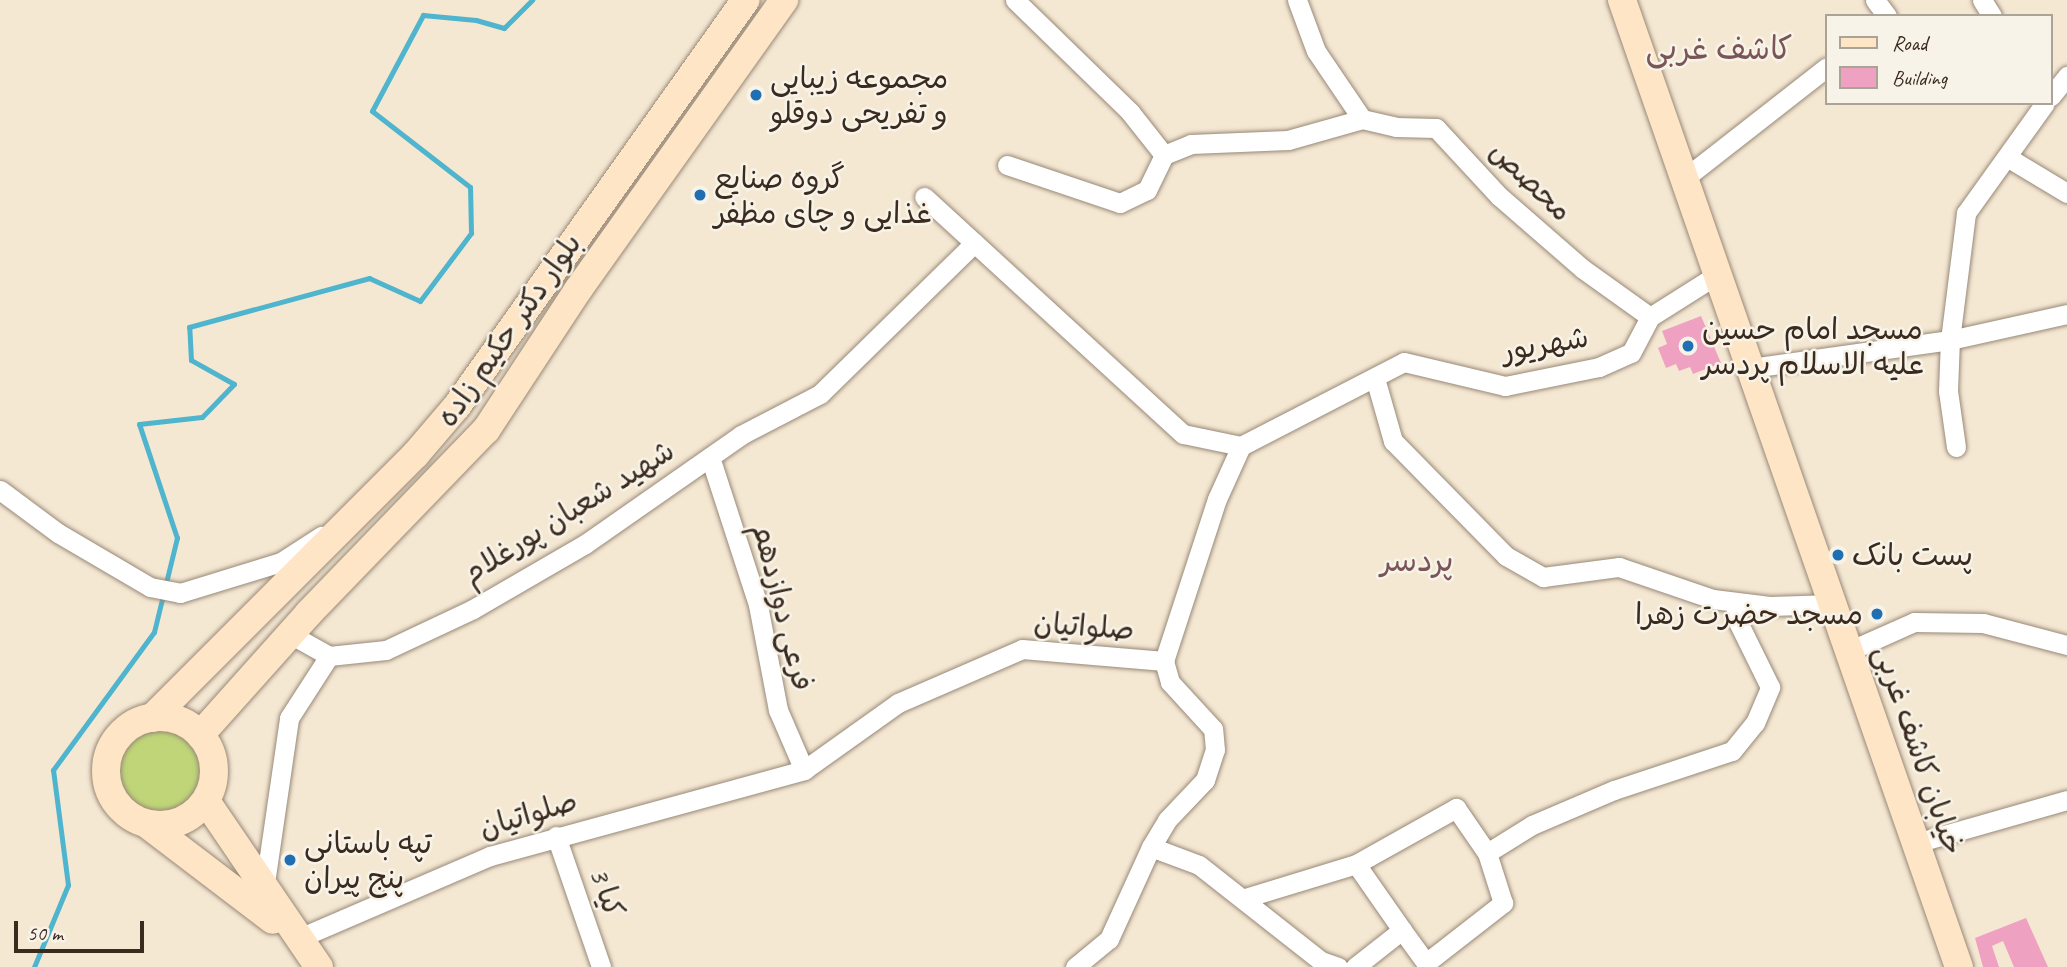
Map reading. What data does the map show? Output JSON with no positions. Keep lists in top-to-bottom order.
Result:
{
  "streets": {
    "main road": ["بلوار دکتر حکیم زاده", "خیابان کاشف غربی"],
    "street": [
      "محصص",
      "شهریور",
      "شهید شعبان پورغلام",
      "فرعی دوازدهم",
      "صلواتیان",
      "کیا 3"
    ]
  },
  "crossings": [
    ["محصص", "شهریور"],
    ["شهریور", "صلواتیان"],
    ["شهریور", "خیابان کاشف غربی"],
    ["شهید شعبان پورغلام", "فرعی دوازدهم"],
    ["فرعی دوازدهم", "صلواتیان"],
    ["صلواتیان", "کیا 3"]
  ],
  "districts": ["کاشف غربی", "پردسر"],
  "places": [
    "مجموعه زیبایی و تفریحی دوقلو",
    "گروه صنایع غذایی و چای مظفر",
    "مسجد امام حسین علیه الاسلام پردسر",
    "پست بانک",
    "مسجد حضرت زهرا",
    "تپه باستانی پنج پیران"
  ],
  "legend": ["Road", "Building"],
  "scale_bar": "50 m"
}
